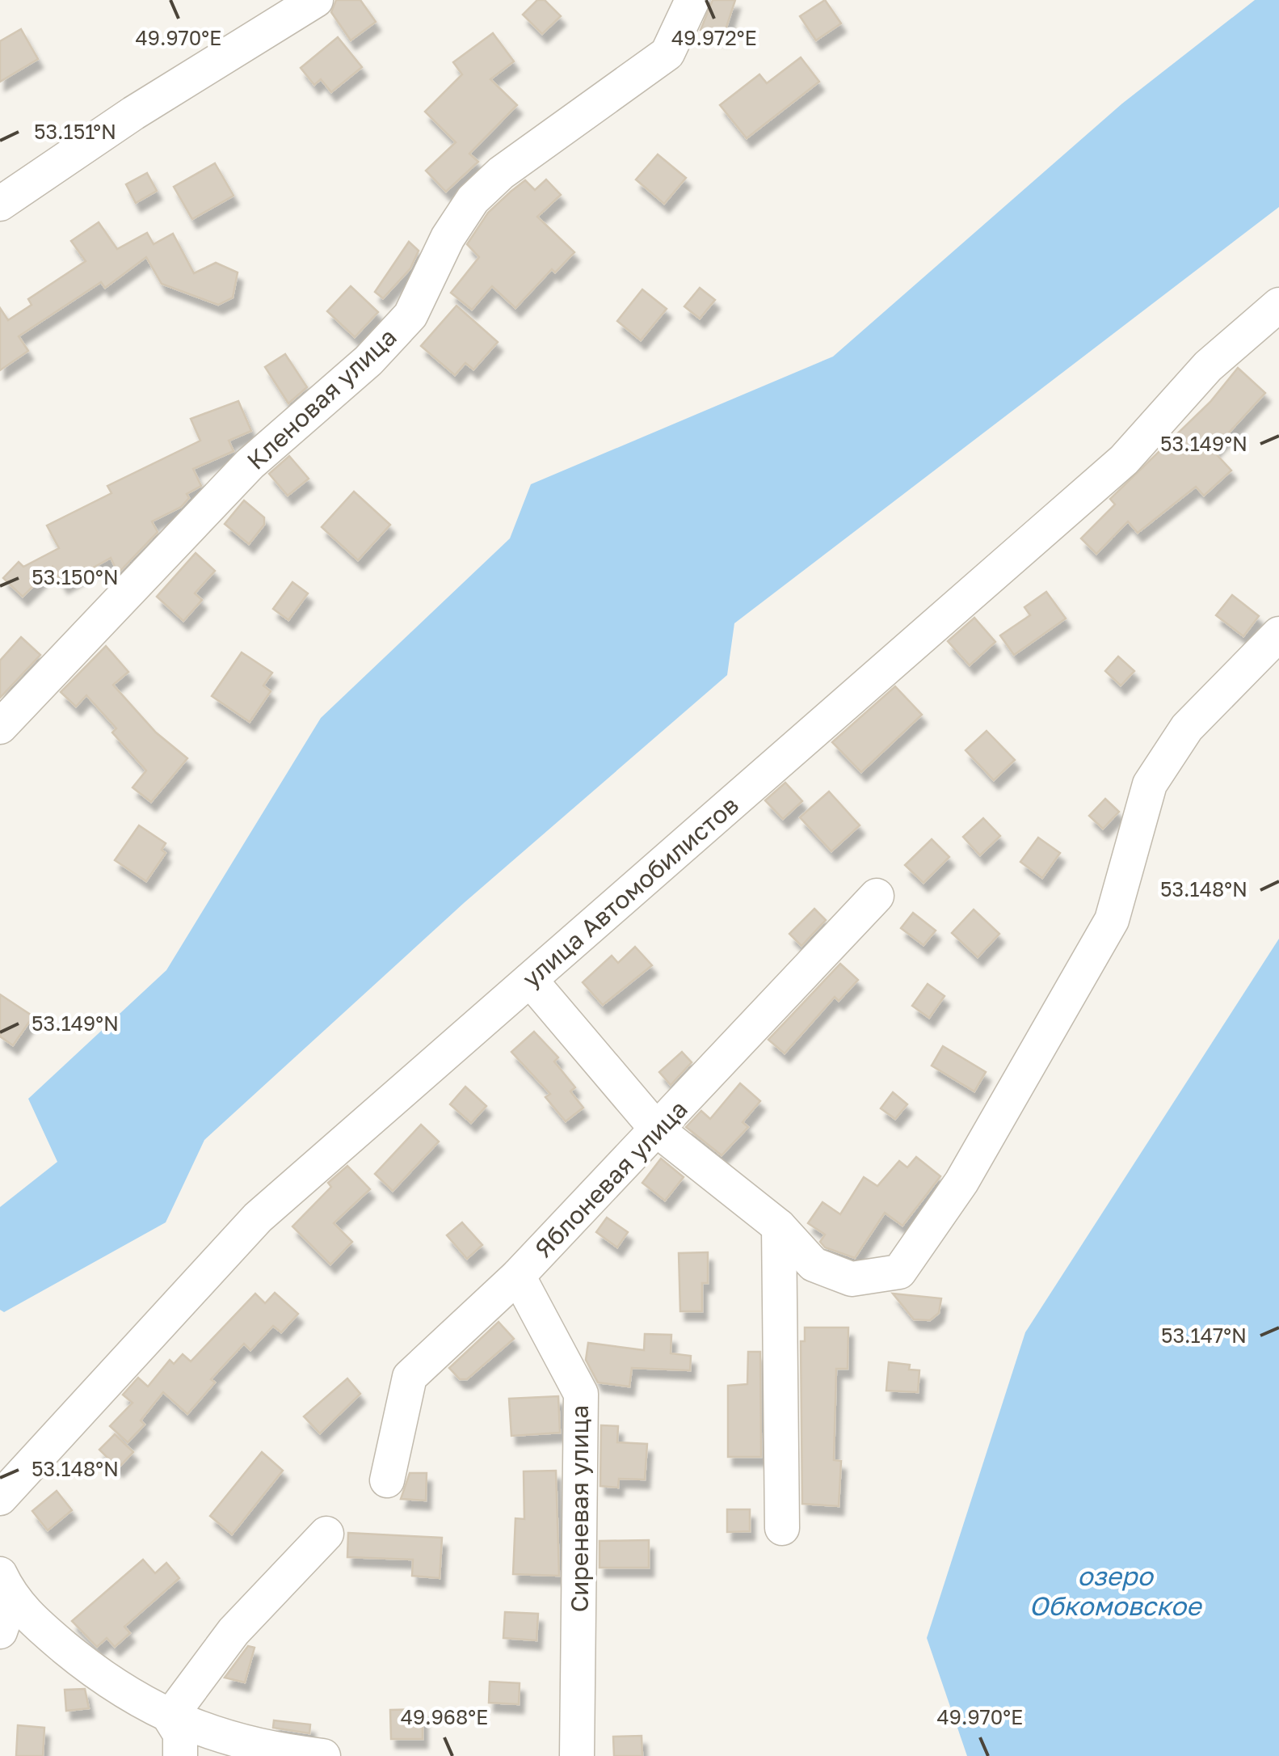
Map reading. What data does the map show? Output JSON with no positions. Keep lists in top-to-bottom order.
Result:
{
  "streets": {
    "street": [
      "Кленовая улица",
      "улица Автомобилистов",
      "Яблоневая улица",
      "Сиреневая улица"
    ]
  },
  "crossings": [
    ["Яблоневая улица", "Сиреневая улица"]
  ],
  "water": ["озеро Обкомовское"],
  "coordinates": [
    "49.970°E",
    "49.972°E",
    "53.151°N",
    "53.149°N",
    "53.150°N",
    "53.148°N",
    "53.147°N",
    "49.968°E"
  ]
}
